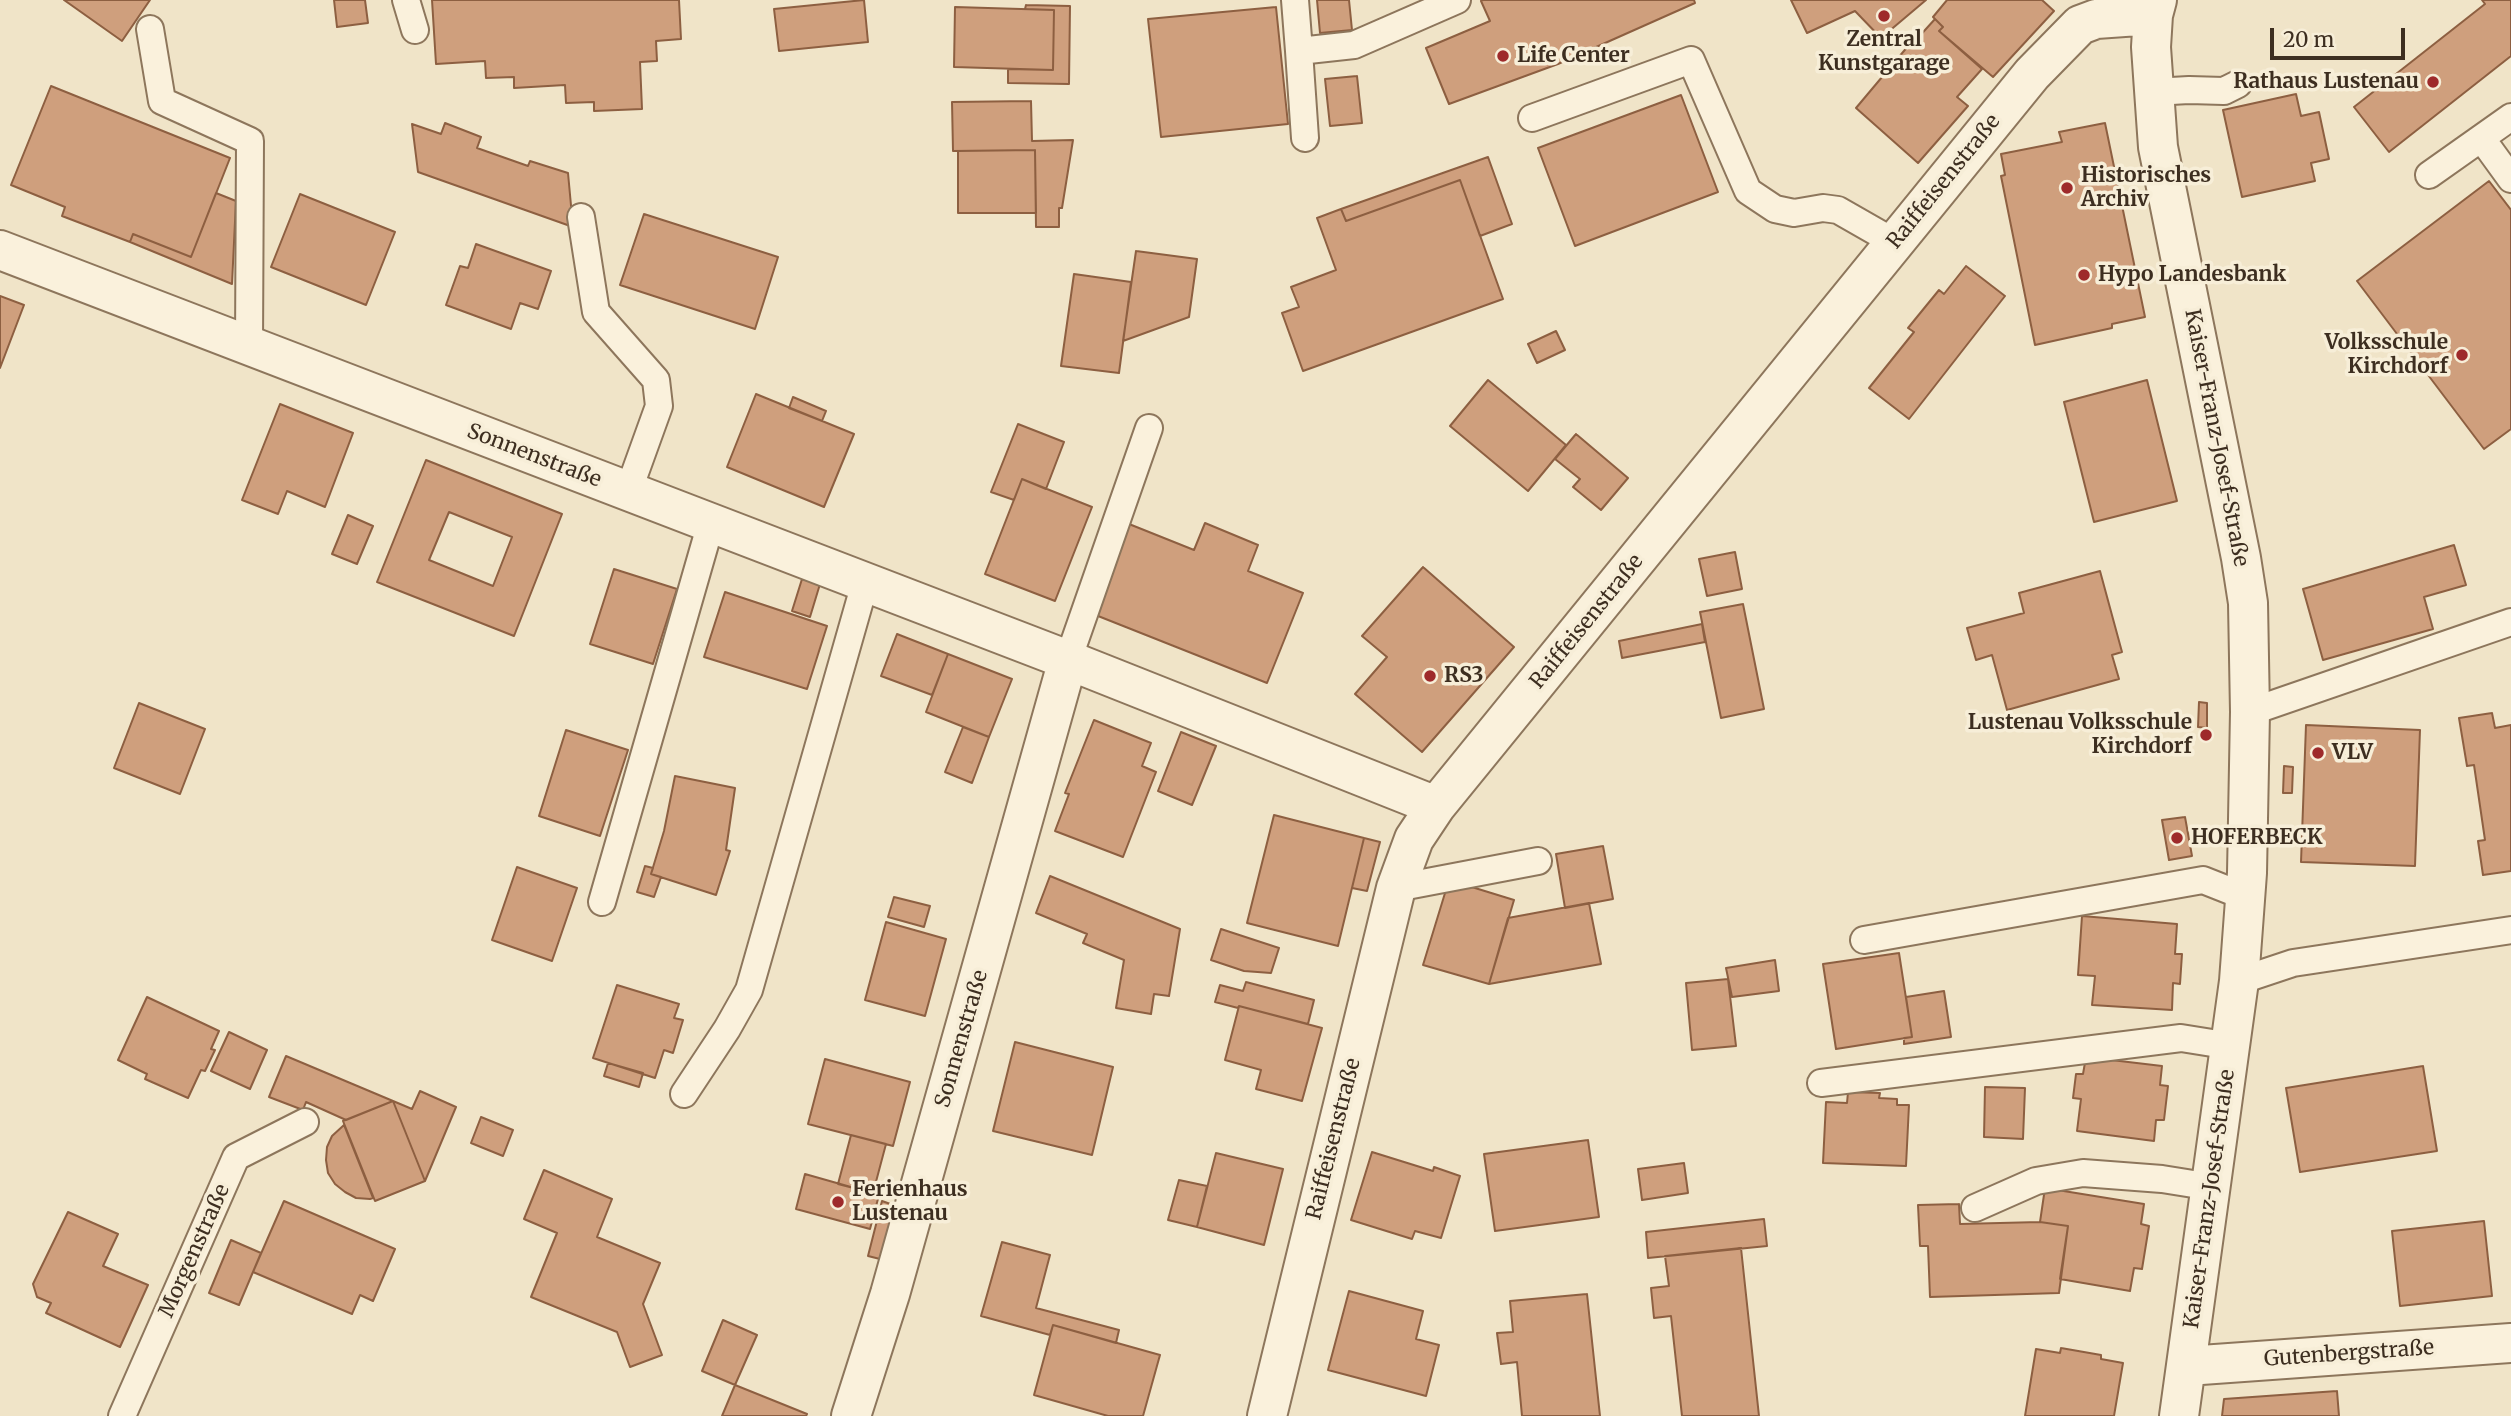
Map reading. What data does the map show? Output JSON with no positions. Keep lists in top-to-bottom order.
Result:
{
  "streets": {
    "street": [
      "Raiffeisenstraße",
      "Kaiser-Franz-Josef-Straße",
      "Sonnenstraße",
      "Gutenbergstraße"
    ],
    "lane": ["Morgenstraße"]
  },
  "crossings": [
    ["Raiffeisenstraße", "Kaiser-Franz-Josef-Straße"],
    ["Raiffeisenstraße", "Sonnenstraße"],
    ["Kaiser-Franz-Josef-Straße", "Gutenbergstraße"]
  ],
  "places": [
    "Zentral Kunstgarage",
    "Life Center",
    "Rathaus Lustenau",
    "Historisches Archiv",
    "Hypo Landesbank",
    "Volksschule Kirchdorf",
    "RS3",
    "Lustenau Volksschule Kirchdorf",
    "VLV",
    "HOFERBECK",
    "Ferienhaus Lustenau"
  ],
  "scale_bar": "20 m"
}
